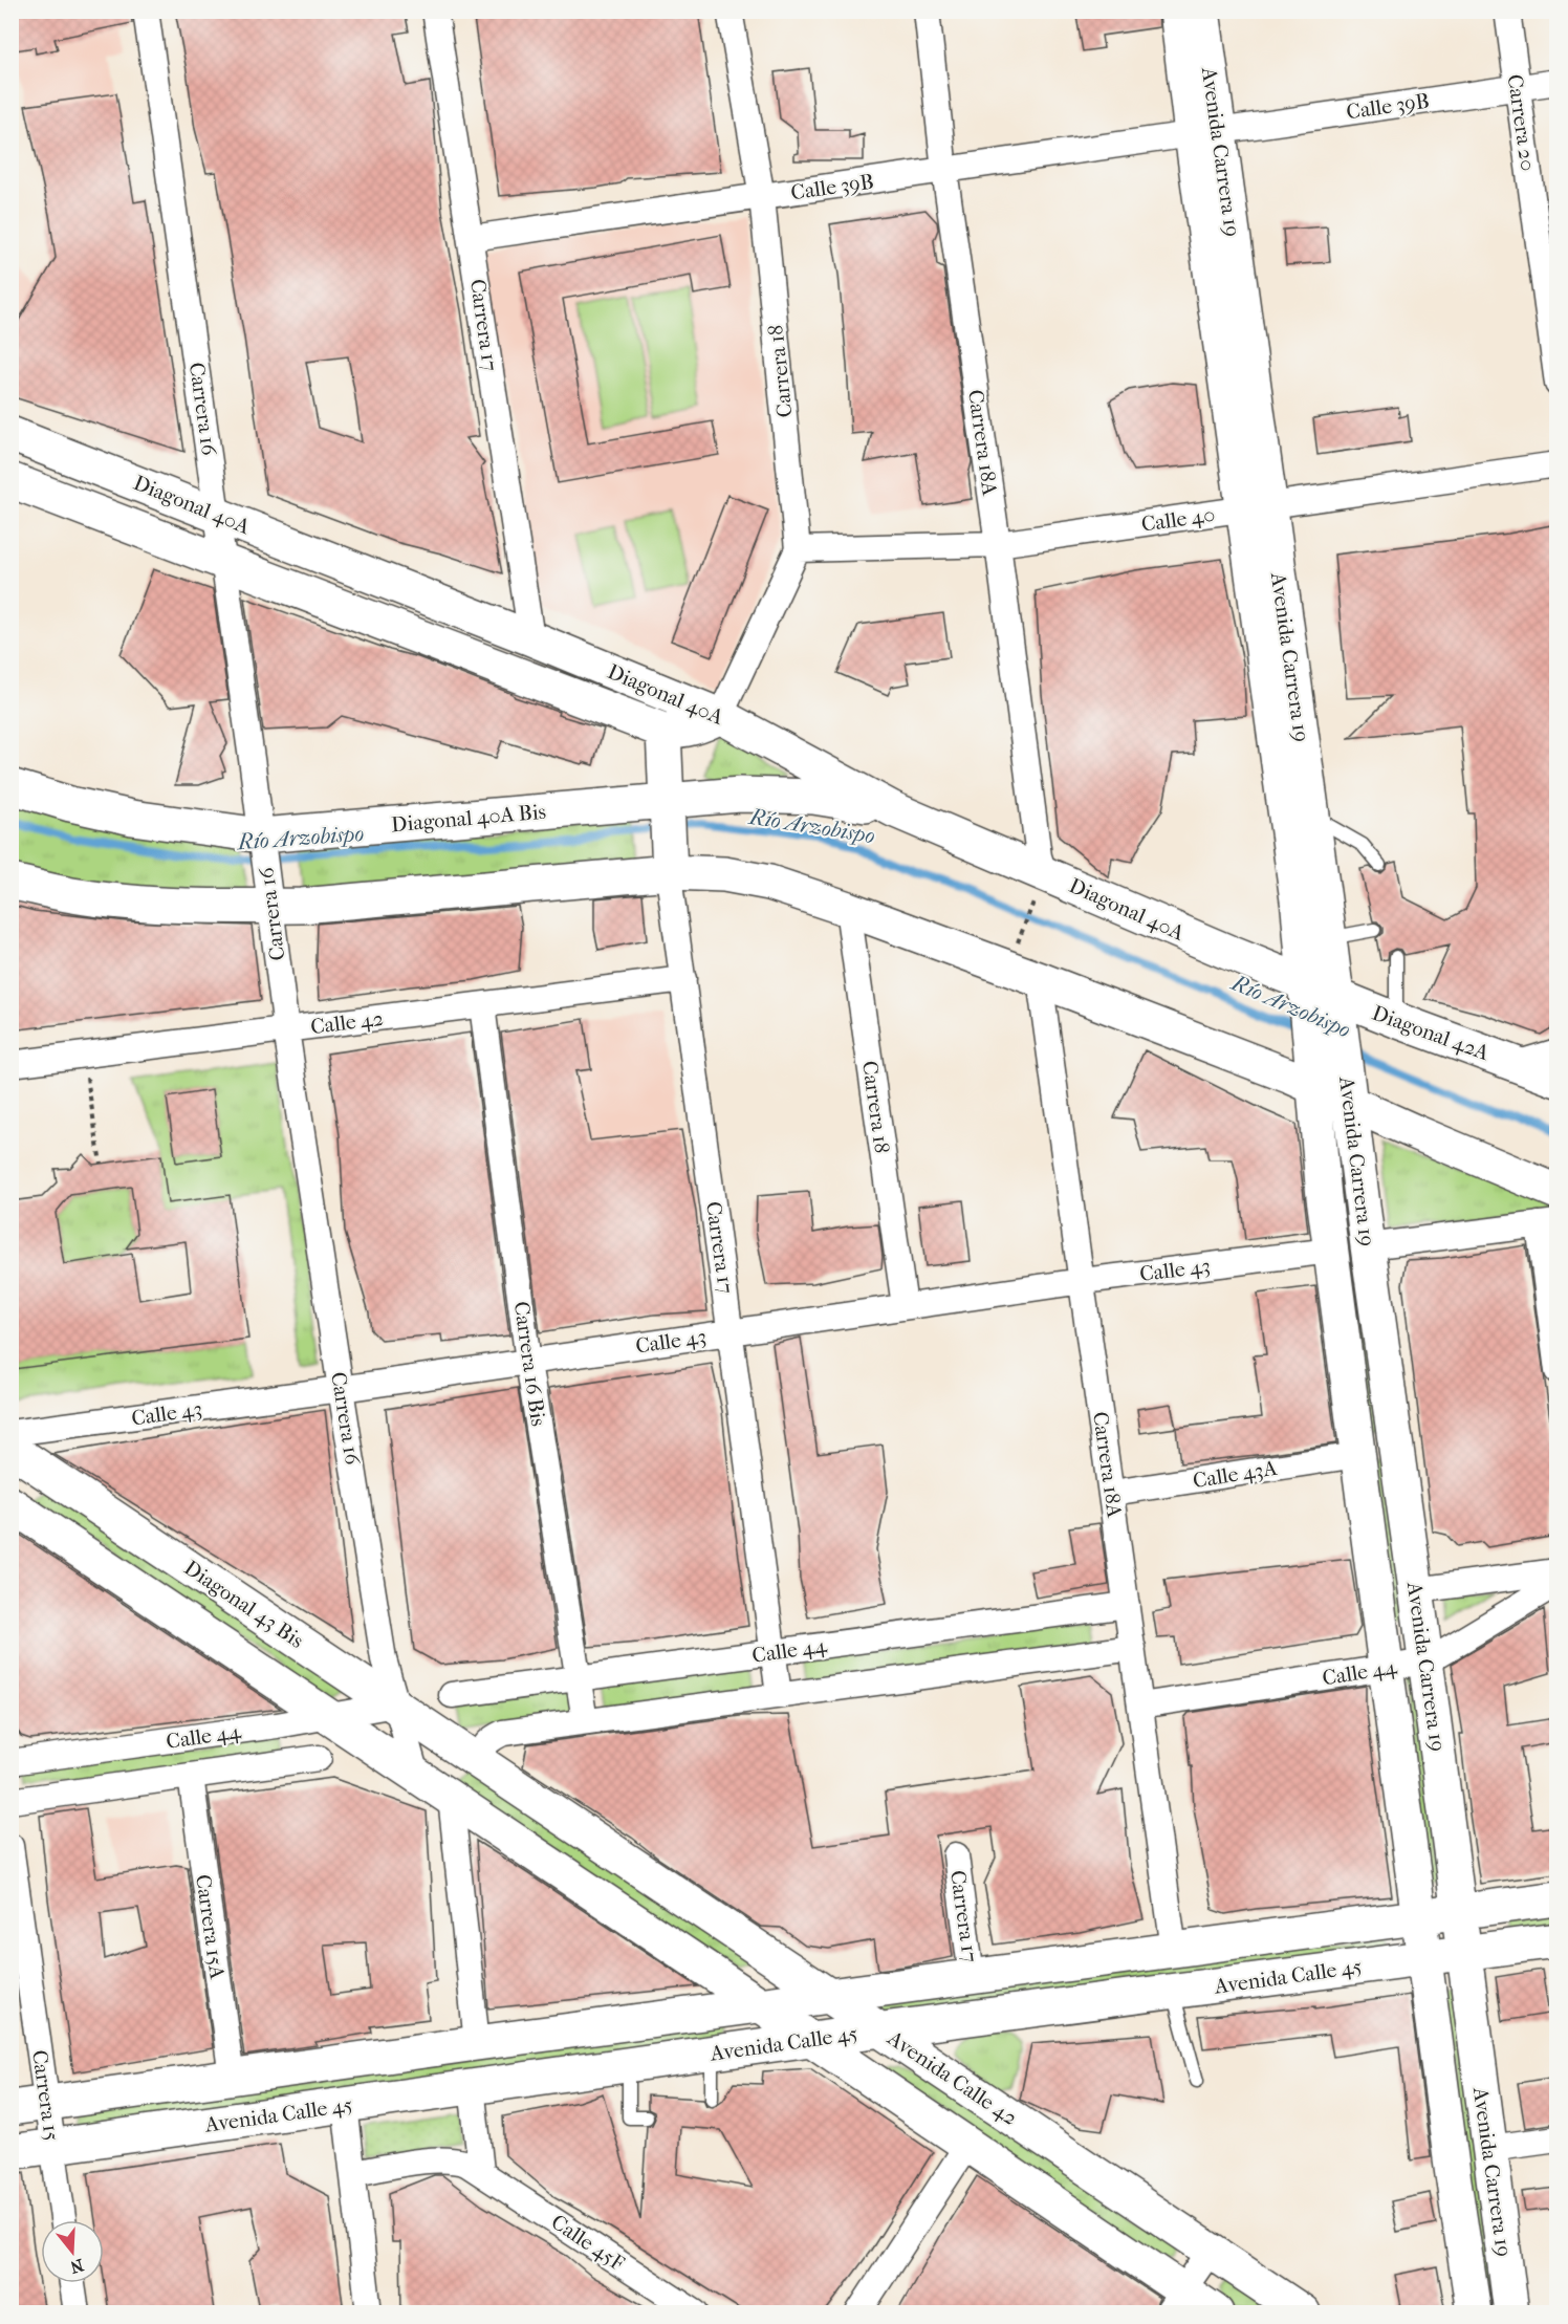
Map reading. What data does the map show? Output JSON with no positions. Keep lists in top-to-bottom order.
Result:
{
  "streets": {
    "street": [
      "Calle 39B",
      "Carrera 20",
      "Avenida Carrera 19",
      "Carrera 17",
      "Carrera 18",
      "Carrera 16",
      "Carrera 18A",
      "Diagonal 40A",
      "Calle 40",
      "Diagonal 40A Bis",
      "Calle 42",
      "Diagonal 42A",
      "Calle 43",
      "Carrera 16 Bis",
      "Calle 43A",
      "Diagonal 43 Bis",
      "Calle 44",
      "Carrera 15A",
      "Avenida Calle 45",
      "Avenida Calle 42",
      "Carrera 15",
      "Calle 45F"
    ]
  },
  "crossings": [
    ["Calle 39B", "Carrera 20"],
    ["Calle 39B", "Avenida Carrera 19"],
    ["Calle 39B", "Carrera 17"],
    ["Calle 39B", "Carrera 18"],
    ["Calle 39B", "Carrera 18A"],
    ["Avenida Carrera 19", "Diagonal 40A"],
    ["Avenida Carrera 19", "Calle 40"],
    ["Avenida Carrera 19", "Diagonal 42A"],
    ["Avenida Carrera 19", "Calle 43"],
    ["Avenida Carrera 19", "Calle 43A"],
    ["Avenida Carrera 19", "Calle 44"],
    ["Avenida Carrera 19", "Avenida Calle 45"],
    ["Carrera 17", "Diagonal 40A"],
    ["Carrera 17", "Diagonal 40A Bis"],
    ["Carrera 17", "Calle 42"],
    ["Carrera 17", "Calle 43"],
    ["Carrera 17", "Calle 44"],
    ["Carrera 17", "Avenida Calle 45"],
    ["Carrera 18", "Calle 40"],
    ["Carrera 18", "Calle 43"],
    ["Carrera 16", "Diagonal 40A"],
    ["Carrera 16", "Diagonal 40A Bis"],
    ["Carrera 16", "Calle 42"],
    ["Carrera 16", "Calle 43"],
    ["Carrera 16", "Diagonal 43 Bis"],
    ["Carrera 16", "Calle 44"],
    ["Carrera 18A", "Diagonal 40A"],
    ["Carrera 18A", "Calle 40"],
    ["Carrera 18A", "Calle 43"],
    ["Carrera 18A", "Calle 43A"],
    ["Carrera 18A", "Calle 44"],
    ["Carrera 18A", "Avenida Calle 45"],
    ["Diagonal 40A", "Diagonal 40A Bis"],
    ["Diagonal 40A", "Diagonal 42A"],
    ["Calle 42", "Carrera 16 Bis"],
    ["Calle 43", "Carrera 16 Bis"],
    ["Carrera 16 Bis", "Calle 44"],
    ["Diagonal 43 Bis", "Calle 44"],
    ["Diagonal 43 Bis", "Avenida Calle 42"],
    ["Calle 44", "Carrera 15A"],
    ["Calle 44", "Avenida Calle 42"],
    ["Carrera 15A", "Avenida Calle 45"],
    ["Avenida Calle 45", "Avenida Calle 42"],
    ["Avenida Calle 45", "Carrera 15"]
  ],
  "water": ["Río Arzobispo"],
  "north": "bottom"
}
